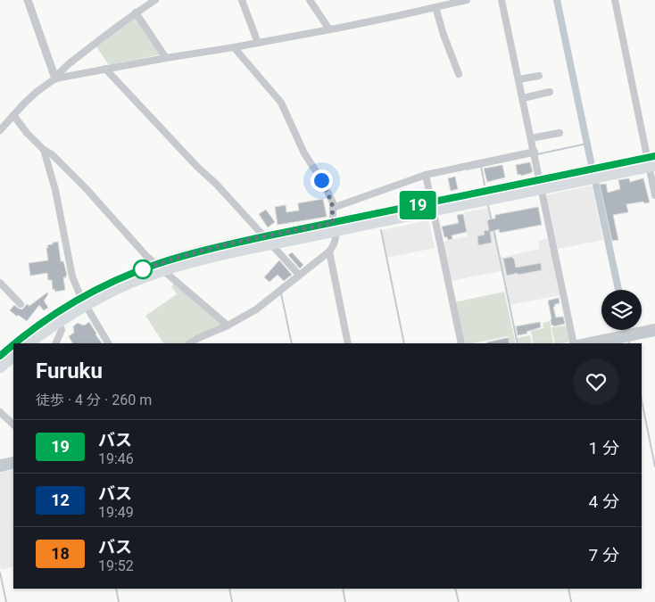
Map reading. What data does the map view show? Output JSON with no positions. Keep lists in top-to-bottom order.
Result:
{
  "lines": ["bus line 19"],
  "page": {
    "on_map": "19",
    "heading": ["Furuku", "徒歩 · 4 分 · 260 m"],
    "list": [
      {
        "mark": "19",
        "name": "バス",
        "note": "19:46",
        "value": "1 分"
      },
      {
        "mark": "12",
        "name": "バス",
        "note": "19:49",
        "value": "4 分"
      },
      {
        "mark": "18",
        "name": "バス",
        "note": "19:52",
        "value": "7 分"
      }
    ]
  }
}
